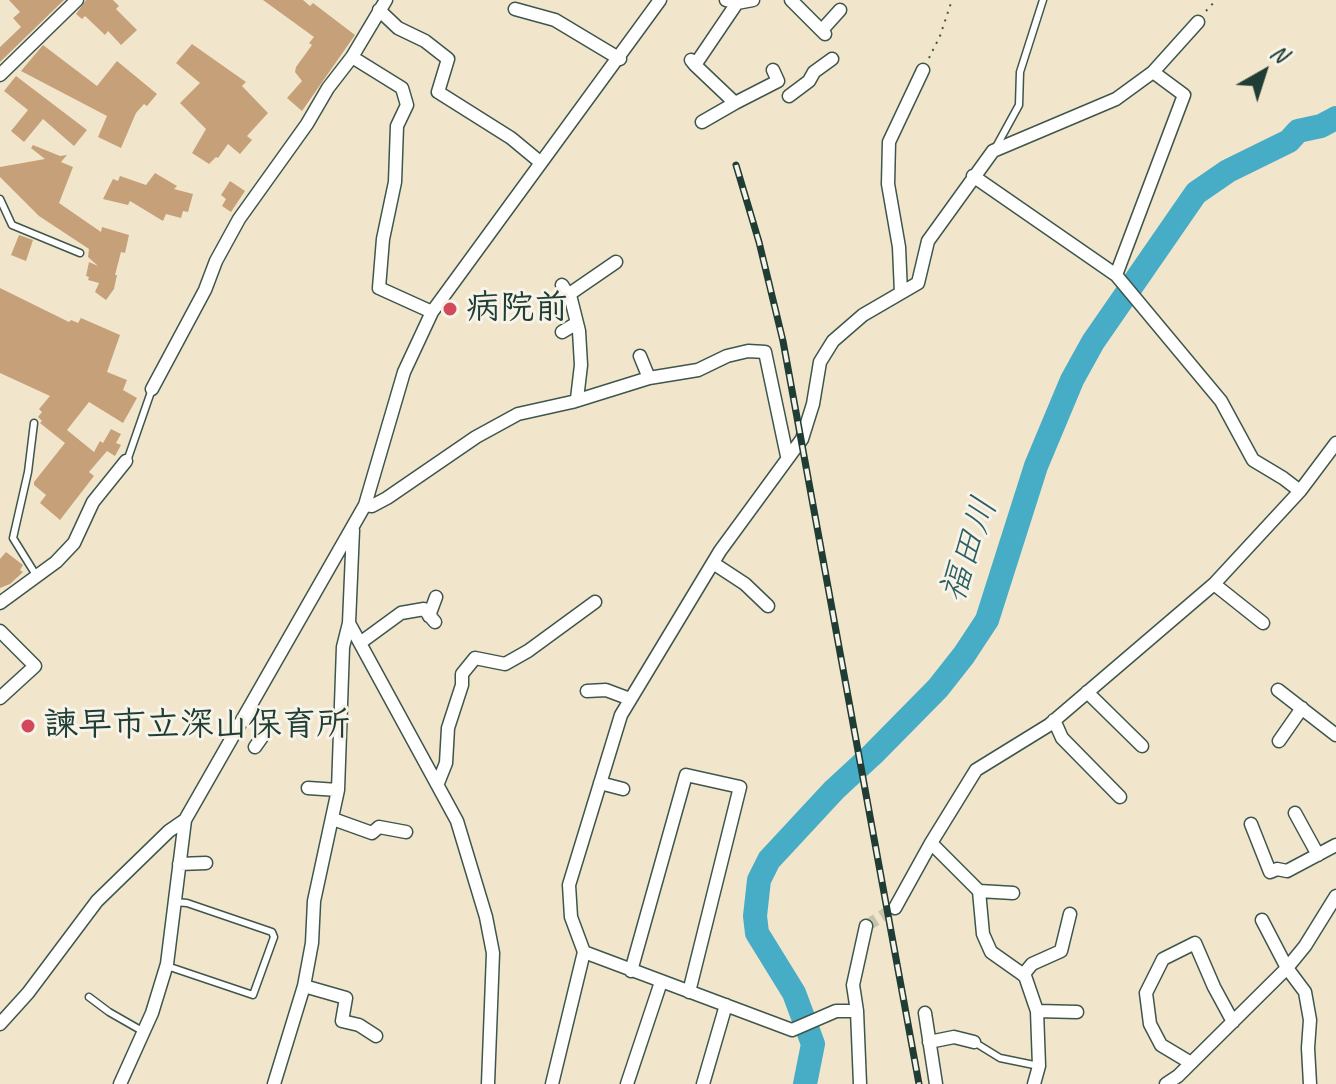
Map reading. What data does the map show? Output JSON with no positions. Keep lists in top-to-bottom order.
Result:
{
  "water": ["福田川"],
  "places": ["病院前", "諫早市立深山保育所"],
  "north": "top right"
}
